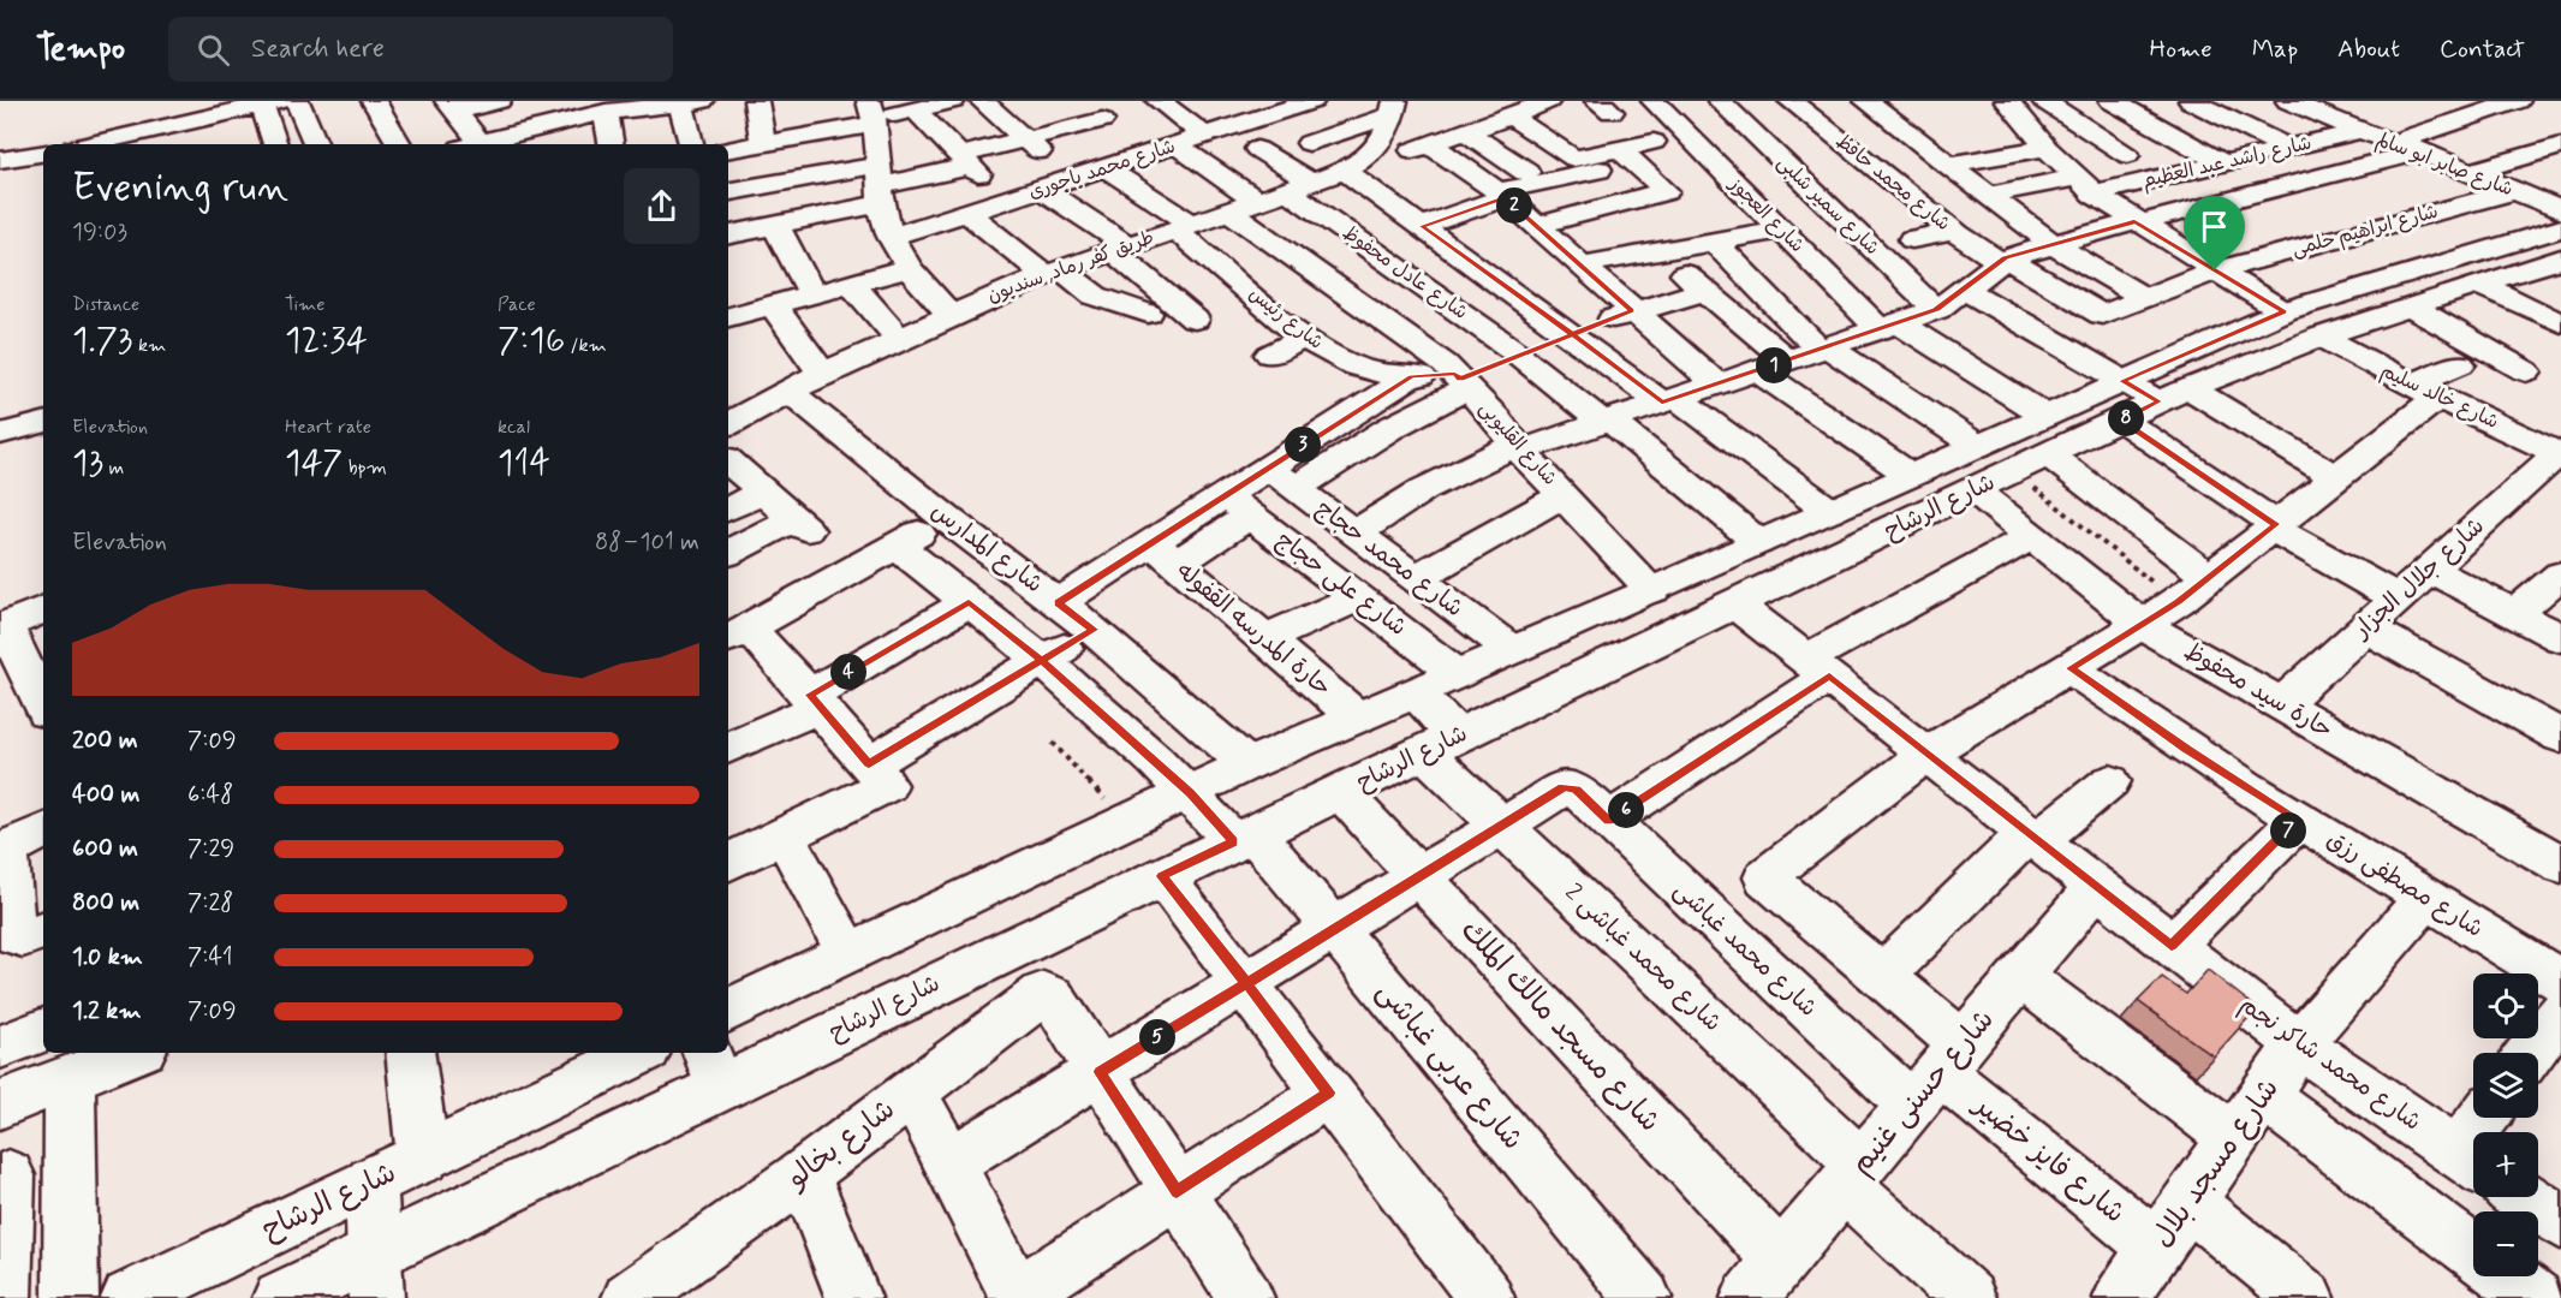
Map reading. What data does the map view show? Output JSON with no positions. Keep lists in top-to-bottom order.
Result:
{
  "streets": {
    "street": [
      "شارع راشد عبد العظيم",
      "شارع صابر ابو سالم",
      "شارع محمد باجورى",
      "شارع محمد حافظ",
      "شارع سمير شلبى",
      "شارع العجوز",
      "شارع ابراهيم حلمى",
      "طريق كفر رماد, سنديون",
      "شارع عادل محفوظ",
      "شارع رئيس",
      "شارع خالد سليم",
      "شارع القليوبى",
      "شارع الرشاح",
      "شارع المدارس",
      "شارع محمد حجاج",
      "شارع جلال الجزار",
      "شارع على حجاج",
      "حارة المدرسه القفوله",
      "حارة سيد محفوظ",
      "شارع مصطفى رزق",
      "شارع محمد غباشى",
      "شارع محمد غباشى 2",
      "شارع مسجد مالك الملك",
      "شارع محمد شاكر نجم",
      "شارع عربى غباشى",
      "شارع حسنى غنيم",
      "شارع بخالو",
      "شارع فايز خضير",
      "شارع مسجد بلال"
    ]
  },
  "crossings": [
    ["شارع راشد عبد العظيم", "شارع صابر ابو سالم"],
    ["شارع صابر ابو سالم", "شارع ابراهيم حلمى"],
    ["شارع محمد باجورى", "شارع رئيس"],
    ["شارع محمد باجورى", "شارع القليوبى"],
    ["شارع محمد حافظ", "شارع ابراهيم حلمى"],
    ["شارع العجوز", "شارع الرشاح"],
    ["طريق كفر رماد, سنديون", "شارع عادل محفوظ"],
    ["طريق كفر رماد, سنديون", "شارع رئيس"],
    ["طريق كفر رماد, سنديون", "شارع القليوبى"],
    ["طريق كفر رماد, سنديون", "شارع المدارس"],
    ["شارع عادل محفوظ", "شارع رئيس"],
    ["شارع عادل محفوظ", "شارع القليوبى"],
    ["شارع رئيس", "شارع القليوبى"],
    ["شارع خالد سليم", "شارع الرشاح"],
    ["شارع خالد سليم", "شارع جلال الجزار"],
    ["شارع القليوبى", "شارع الرشاح"],
    ["شارع الرشاح", "شارع المدارس"],
    ["شارع الرشاح", "شارع محمد حجاج"],
    ["شارع الرشاح", "شارع على حجاج"],
    ["شارع الرشاح", "حارة المدرسه القفوله"],
    ["شارع الرشاح", "حارة سيد محفوظ"],
    ["شارع الرشاح", "شارع محمد غباشى 2"],
    ["شارع الرشاح", "شارع مسجد مالك الملك"],
    ["شارع الرشاح", "شارع محمد شاكر نجم"],
    ["شارع الرشاح", "شارع عربى غباشى"],
    ["شارع جلال الجزار", "حارة سيد محفوظ"],
    ["شارع مصطفى رزق", "شارع مسجد بلال"],
    ["شارع محمد غباشى", "شارع حسنى غنيم"],
    ["شارع محمد غباشى", "شارع فايز خضير"],
    ["شارع محمد غباشى 2", "شارع حسنى غنيم"],
    ["شارع مسجد مالك الملك", "شارع حسنى غنيم"],
    ["شارع محمد شاكر نجم", "شارع حسنى غنيم"],
    ["شارع محمد شاكر نجم", "شارع مسجد بلال"],
    ["شارع حسنى غنيم", "شارع فايز خضير"],
    ["شارع فايز خضير", "شارع مسجد بلال"]
  ],
  "page": {
    "header": "Tempo",
    "search": "Search here",
    "nav": [
      "Home",
      "Map",
      "About",
      "Contact"
    ],
    "heading": ["Evening run", "19:03"],
    "pins": [
      "2",
      "1",
      "8",
      "3",
      "4",
      "6",
      "7",
      "5"
    ],
    "stats": [
      ["Distance", "1.73 km"],
      ["Time", "12:34"],
      ["Pace", "7:16 /km"],
      ["Elevation", "13 m"],
      ["Heart rate", "147 bpm"],
      ["kcal", "114"]
    ],
    "chart": ["Elevation", "88–101 m"],
    "list": [
      {
        "name": "200 m",
        "note": "7:09"
      },
      {
        "name": "400 m",
        "note": "6:48"
      },
      {
        "name": "600 m",
        "note": "7:29"
      },
      {
        "name": "800 m",
        "note": "7:28"
      },
      {
        "name": "1.0 km",
        "note": "7:41"
      },
      {
        "name": "1.2 km",
        "note": "7:09"
      }
    ],
    "map_buttons": ["+", "−"]
  }
}
